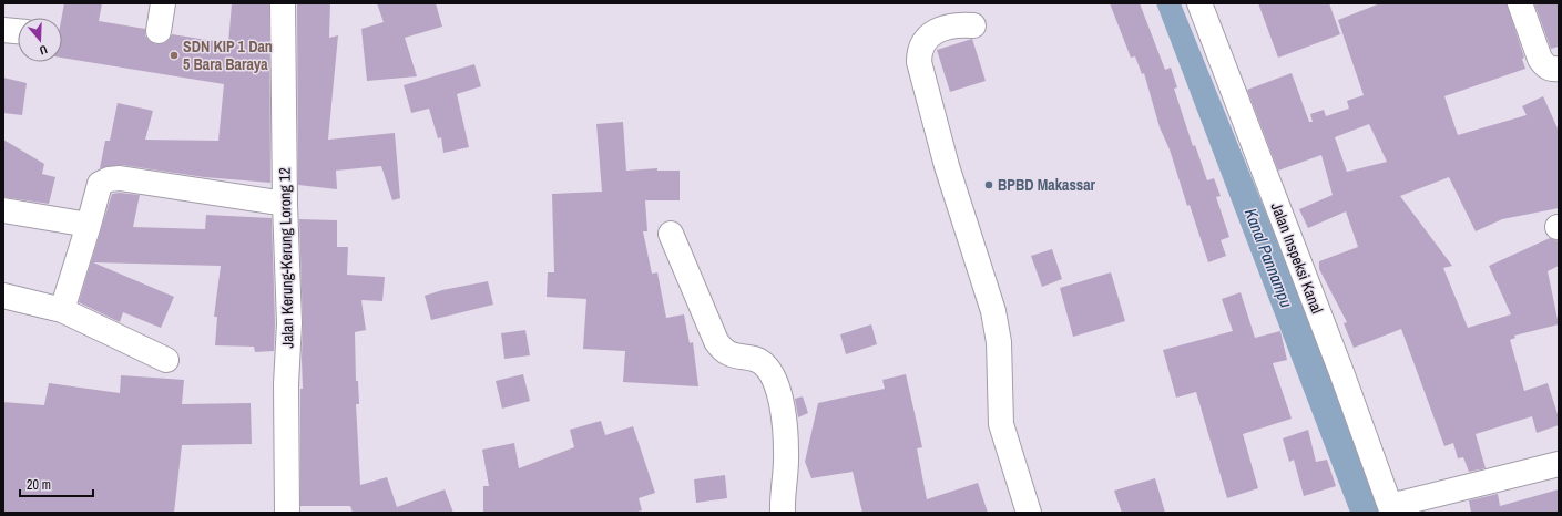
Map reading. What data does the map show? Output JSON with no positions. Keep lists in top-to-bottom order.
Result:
{
  "streets": {
    "street": ["Jalan Kerung-Kerung Lorong 12", "Jalan Inspeksi Kanal"]
  },
  "water": ["Kanal Pannampu"],
  "places": ["SDN KIP 1 Dan 5 Bara Baraya", "BPBD Makassar"],
  "scale_bar": "20 m",
  "north": "bottom"
}
